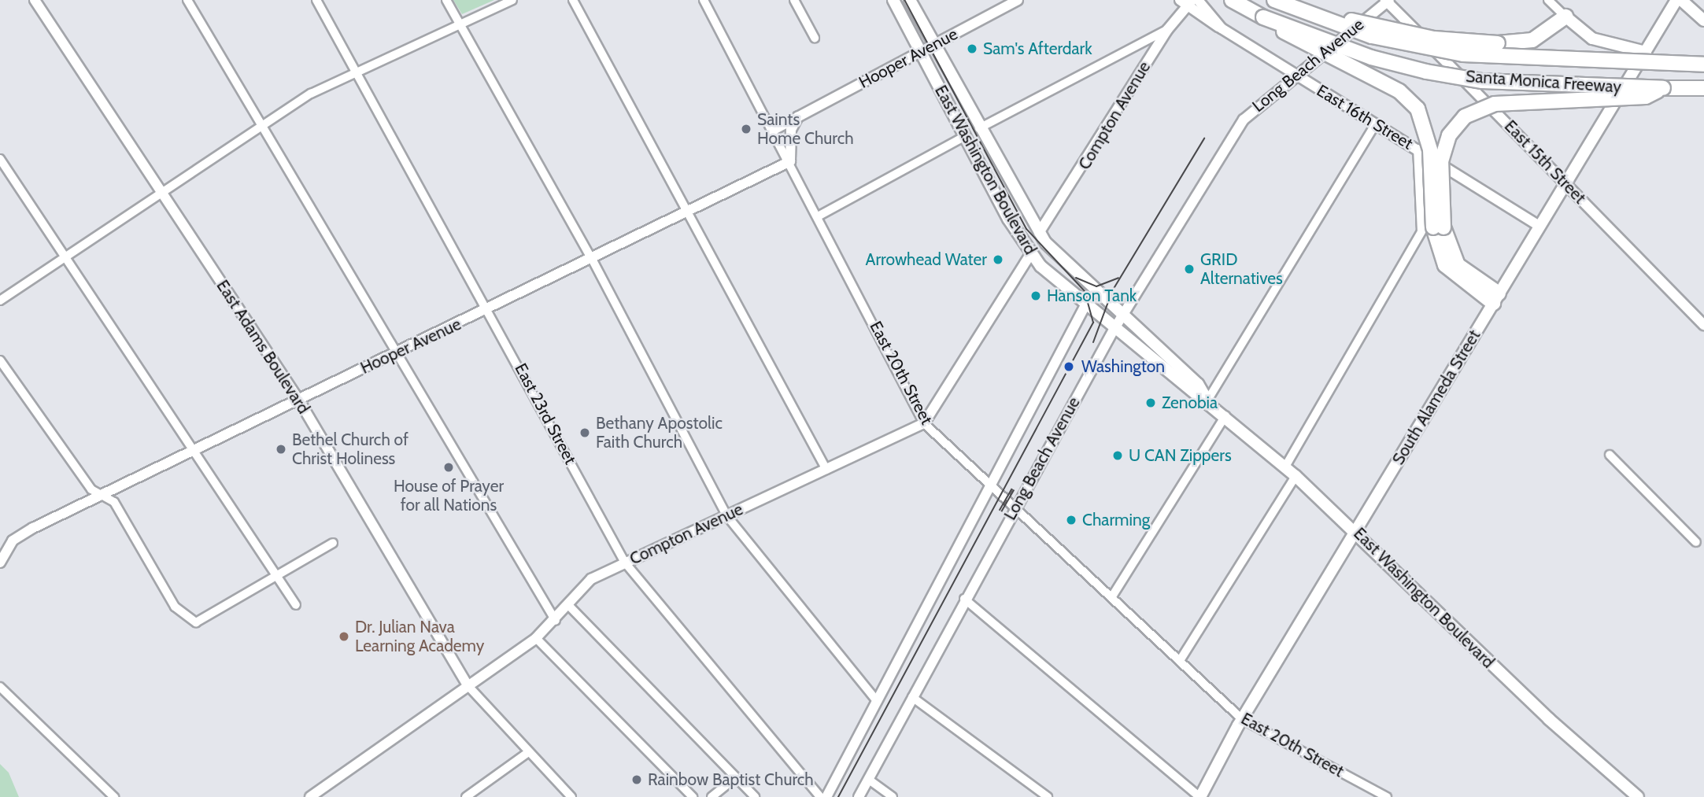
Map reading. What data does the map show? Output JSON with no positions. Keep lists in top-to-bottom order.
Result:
{
  "streets": {
    "highway": ["Santa Monica Freeway"],
    "main road": ["East Washington Boulevard", "South Alameda Street"],
    "street": [
      "Hooper Avenue",
      "Long Beach Avenue",
      "Compton Avenue",
      "East 16th Street",
      "East 15th Street",
      "East Adams Boulevard",
      "East 20th Street",
      "East 23rd Street"
    ]
  },
  "crossings": [
    ["Hooper Avenue", "East Washington Boulevard"],
    ["Hooper Avenue", "East Adams Boulevard"],
    ["Hooper Avenue", "East 20th Street"],
    ["Hooper Avenue", "East 23rd Street"],
    ["Long Beach Avenue", "East 16th Street"],
    ["Long Beach Avenue", "East 15th Street"],
    ["Long Beach Avenue", "East Washington Boulevard"],
    ["Long Beach Avenue", "East 20th Street"],
    ["Compton Avenue", "East Washington Boulevard"],
    ["Compton Avenue", "East Adams Boulevard"],
    ["Compton Avenue", "East 20th Street"],
    ["Compton Avenue", "East 23rd Street"],
    ["East 16th Street", "South Alameda Street"],
    ["East 15th Street", "South Alameda Street"],
    ["East Washington Boulevard", "South Alameda Street"],
    ["East 20th Street", "South Alameda Street"]
  ],
  "places": [
    "Sam's Afterdark",
    "Saints Home Church",
    "Arrowhead Water",
    "GRID Alternatives",
    "Hanson Tank",
    "Washington",
    "Zenobia",
    "Bethany Apostolic Faith Church",
    "Bethel Church of Christ Holiness",
    "U CAN Zippers",
    "House of Prayer for all Nations",
    "Charming",
    "Dr. Julian Nava Learning Academy",
    "Rainbow Baptist Church"
  ]
}
